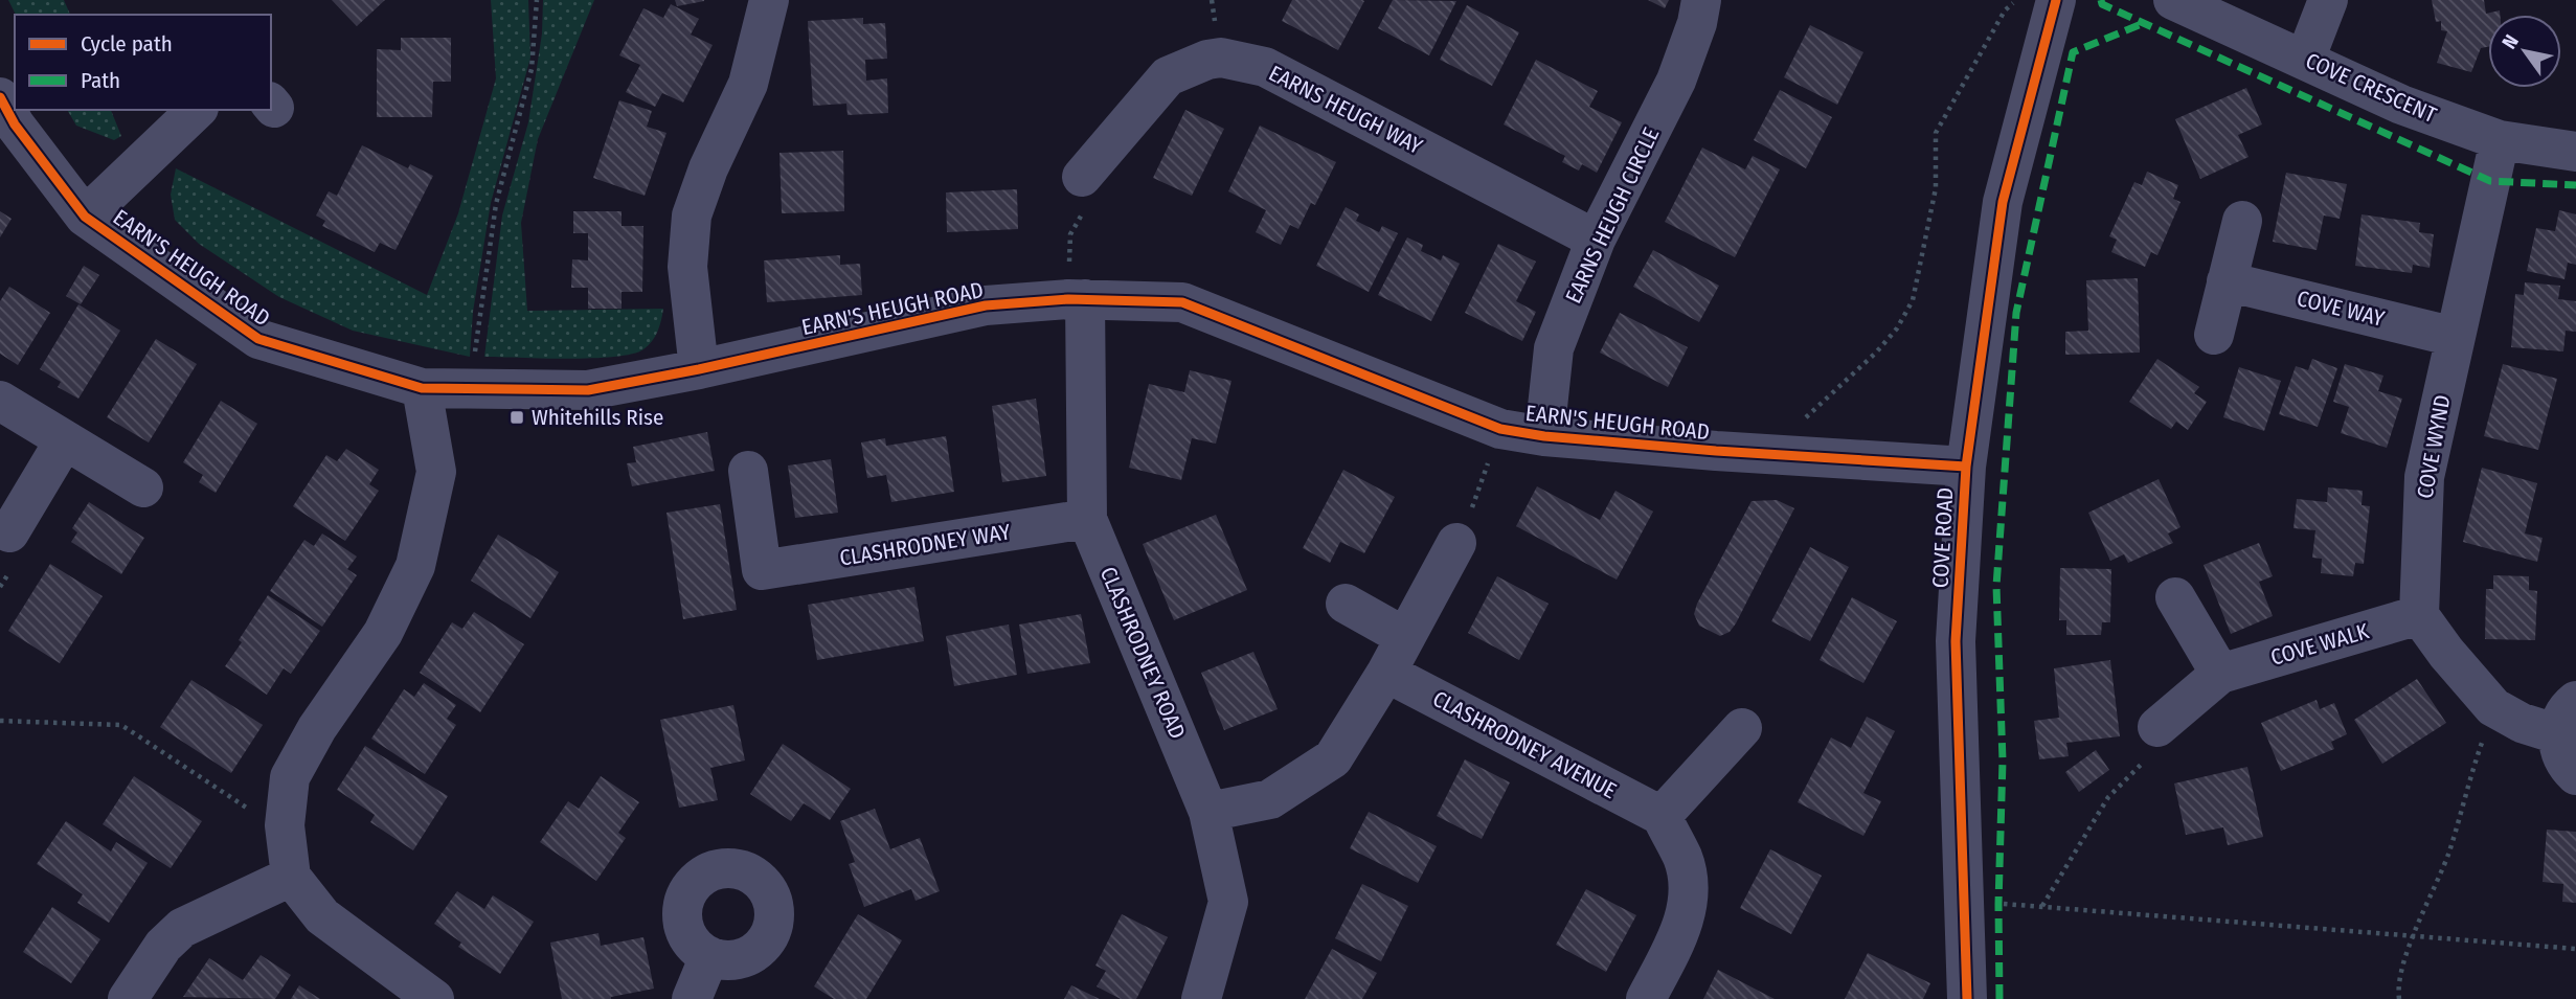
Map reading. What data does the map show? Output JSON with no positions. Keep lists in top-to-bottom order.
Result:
{
  "streets": {
    "street": [
      "COVE CRESCENT",
      "EARNS HEUGH WAY",
      "EARNS HEUGH CIRCLE",
      "EARN'S HEUGH ROAD",
      "COVE WAY",
      "COVE WYND",
      "COVE ROAD",
      "CLASHRODNEY WAY",
      "COVE WALK",
      "CLASHRODNEY ROAD",
      "CLASHRODNEY AVENUE"
    ]
  },
  "crossings": [
    ["COVE CRESCENT", "COVE WYND"],
    ["EARNS HEUGH WAY", "EARNS HEUGH CIRCLE"],
    ["EARNS HEUGH CIRCLE", "EARN'S HEUGH ROAD"],
    ["EARN'S HEUGH ROAD", "COVE ROAD"],
    ["EARN'S HEUGH ROAD", "CLASHRODNEY ROAD"],
    ["COVE WAY", "COVE WYND"],
    ["COVE WYND", "COVE WALK"],
    ["CLASHRODNEY WAY", "CLASHRODNEY ROAD"]
  ],
  "places": {
    "transit": ["Whitehills Rise"]
  },
  "legend": ["Cycle path", "Path"],
  "north": "top left"
}
